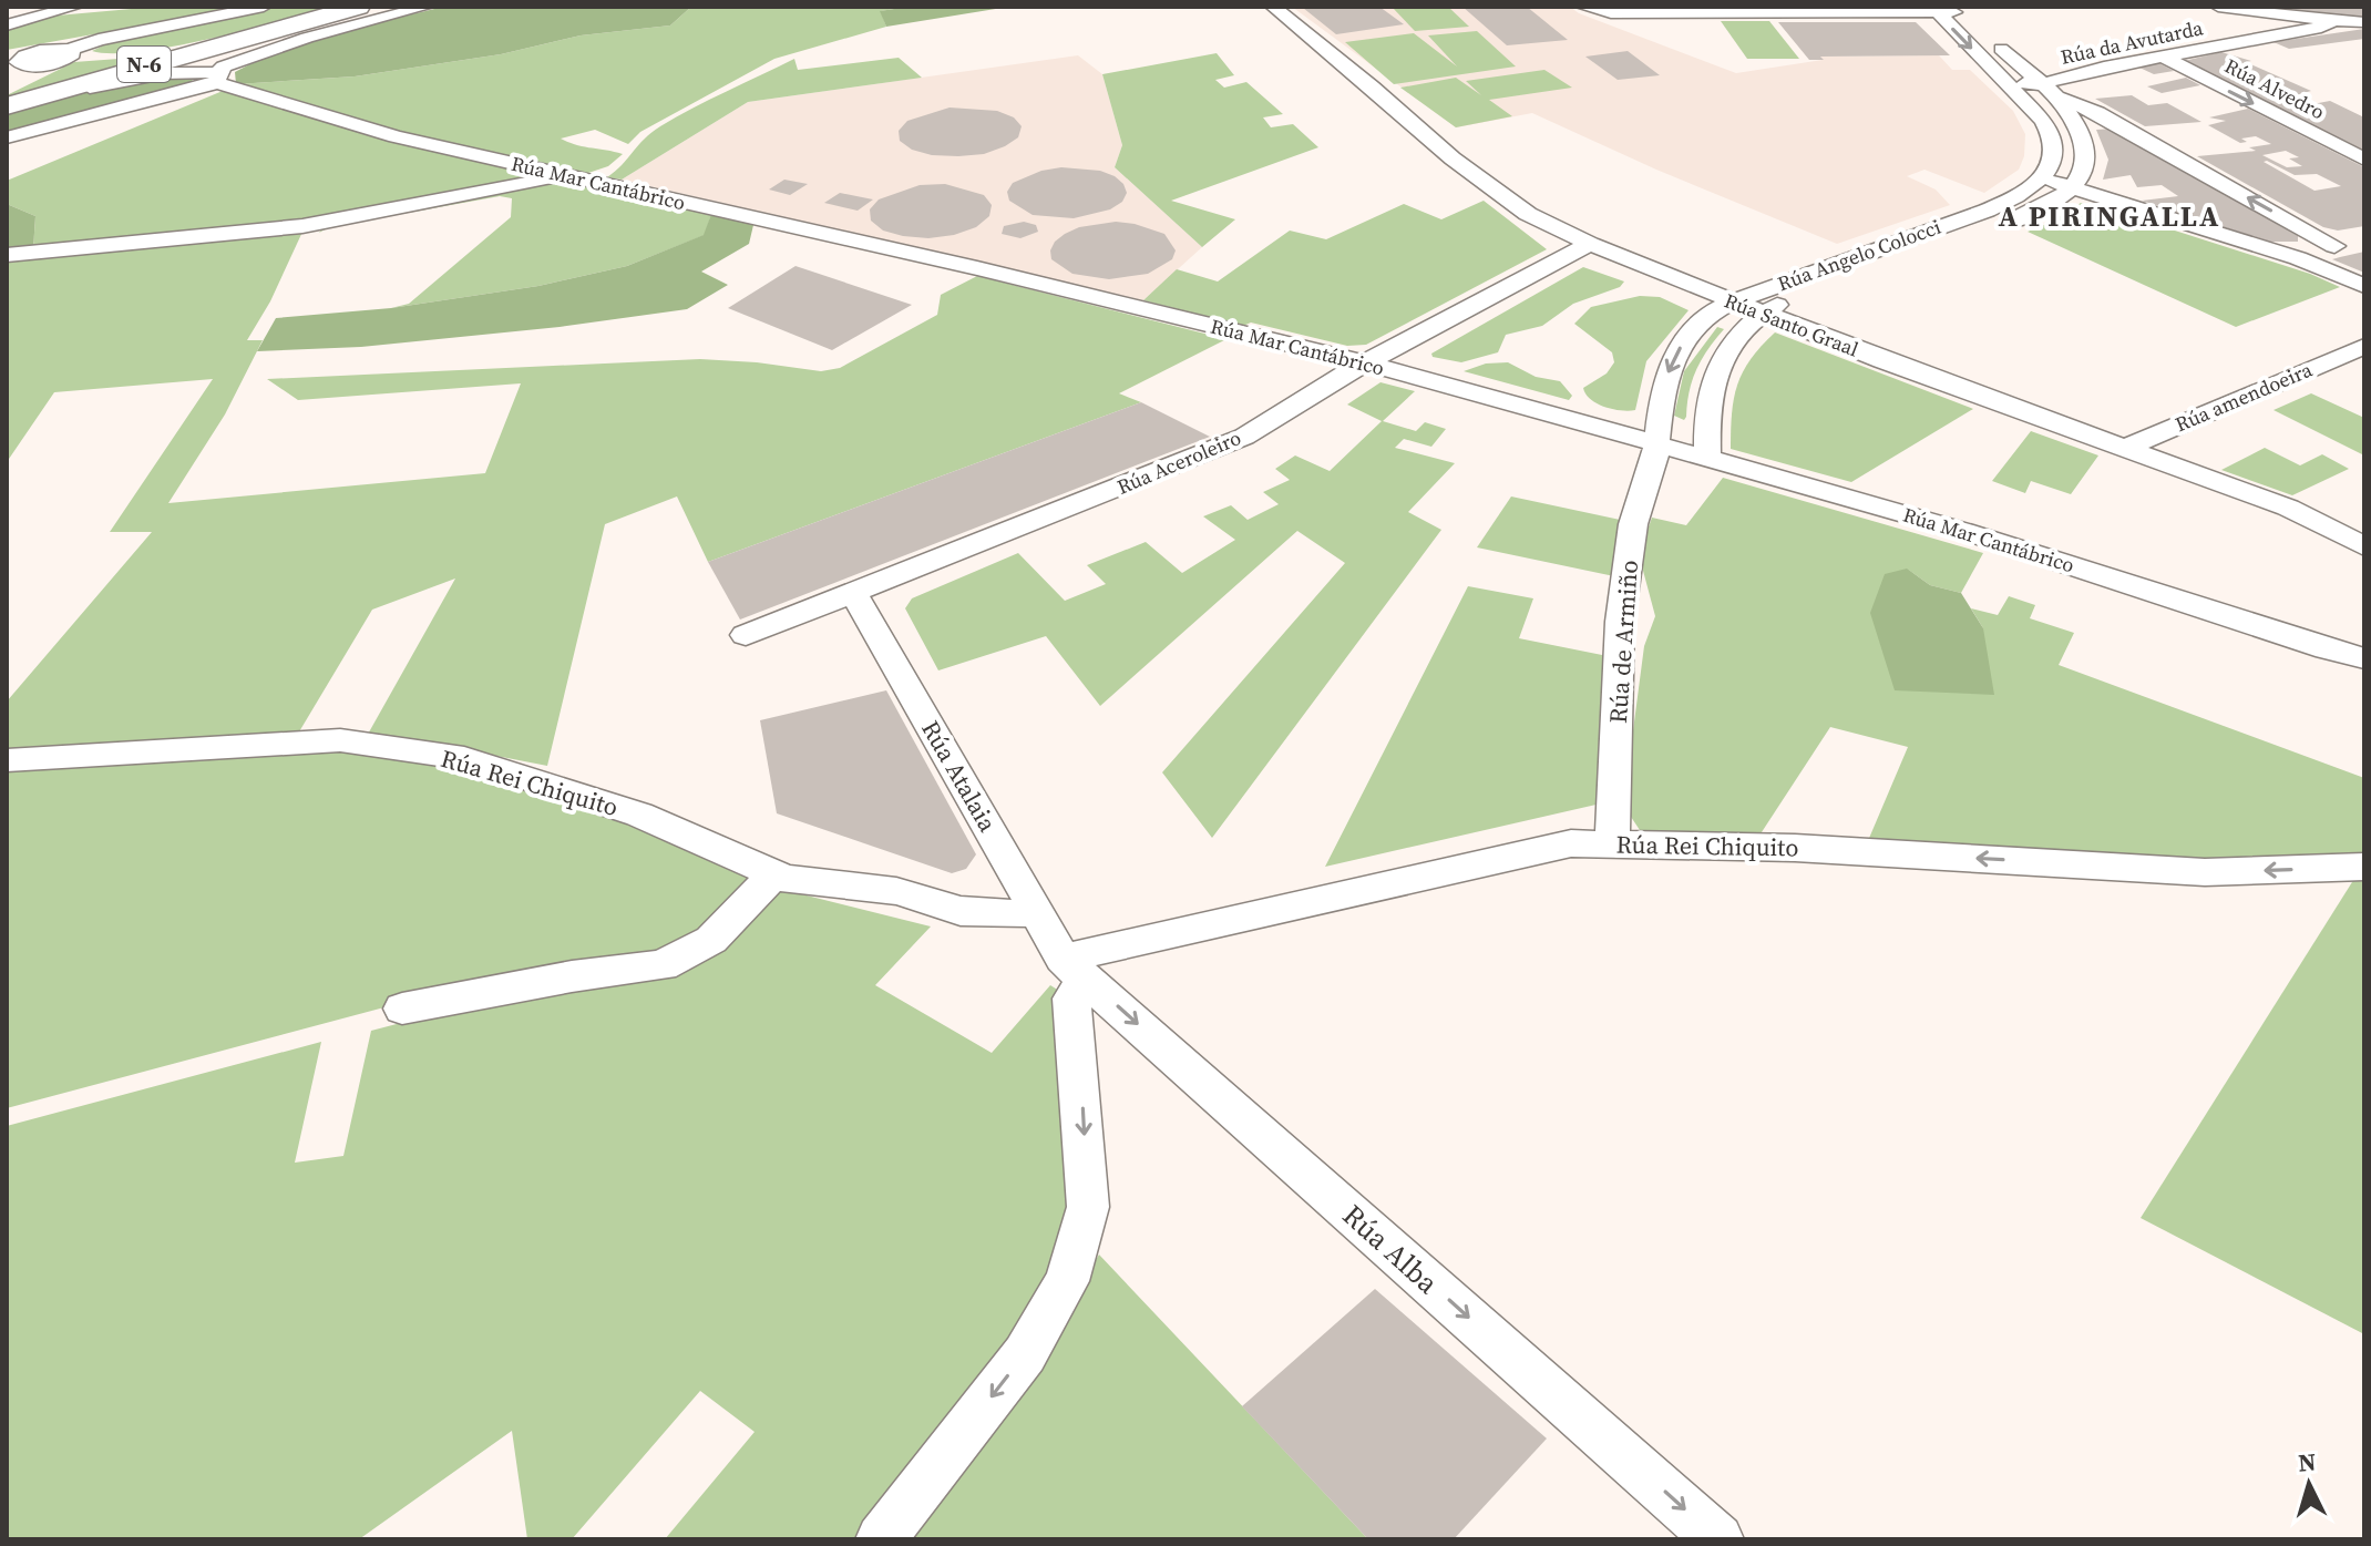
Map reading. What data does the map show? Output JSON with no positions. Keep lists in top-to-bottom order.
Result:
{
  "streets": {
    "highway": ["N-6"],
    "street": [
      "Rúa da Avutarda",
      "Rúa Alvedro",
      "Rúa Mar Cantábrico",
      "Rúa Angelo Colocci",
      "Rúa Santo Graal",
      "Rúa amendoeira",
      "Rúa Aceroleiro",
      "Rúa de Armiño",
      "Rúa Atalaia",
      "Rúa Rei Chiquito",
      "Rúa Alba"
    ]
  },
  "crossings": [
    ["Rúa da Avutarda", "Rúa Alvedro"],
    ["Rúa Mar Cantábrico", "Rúa Angelo Colocci"],
    ["Rúa Mar Cantábrico", "Rúa Aceroleiro"],
    ["Rúa Mar Cantábrico", "Rúa de Armiño"],
    ["Rúa Angelo Colocci", "Rúa Santo Graal"],
    ["Rúa Angelo Colocci", "Rúa de Armiño"],
    ["Rúa Santo Graal", "Rúa amendoeira"],
    ["Rúa Santo Graal", "Rúa Aceroleiro"],
    ["Rúa Aceroleiro", "Rúa Atalaia"],
    ["Rúa de Armiño", "Rúa Rei Chiquito"],
    ["Rúa Atalaia", "Rúa Rei Chiquito"],
    ["Rúa Atalaia", "Rúa Alba"],
    ["Rúa Rei Chiquito", "Rúa Alba"]
  ],
  "one_way": ["Rúa Alba"],
  "districts": ["A PIRINGALLA"],
  "north": "top"
}
